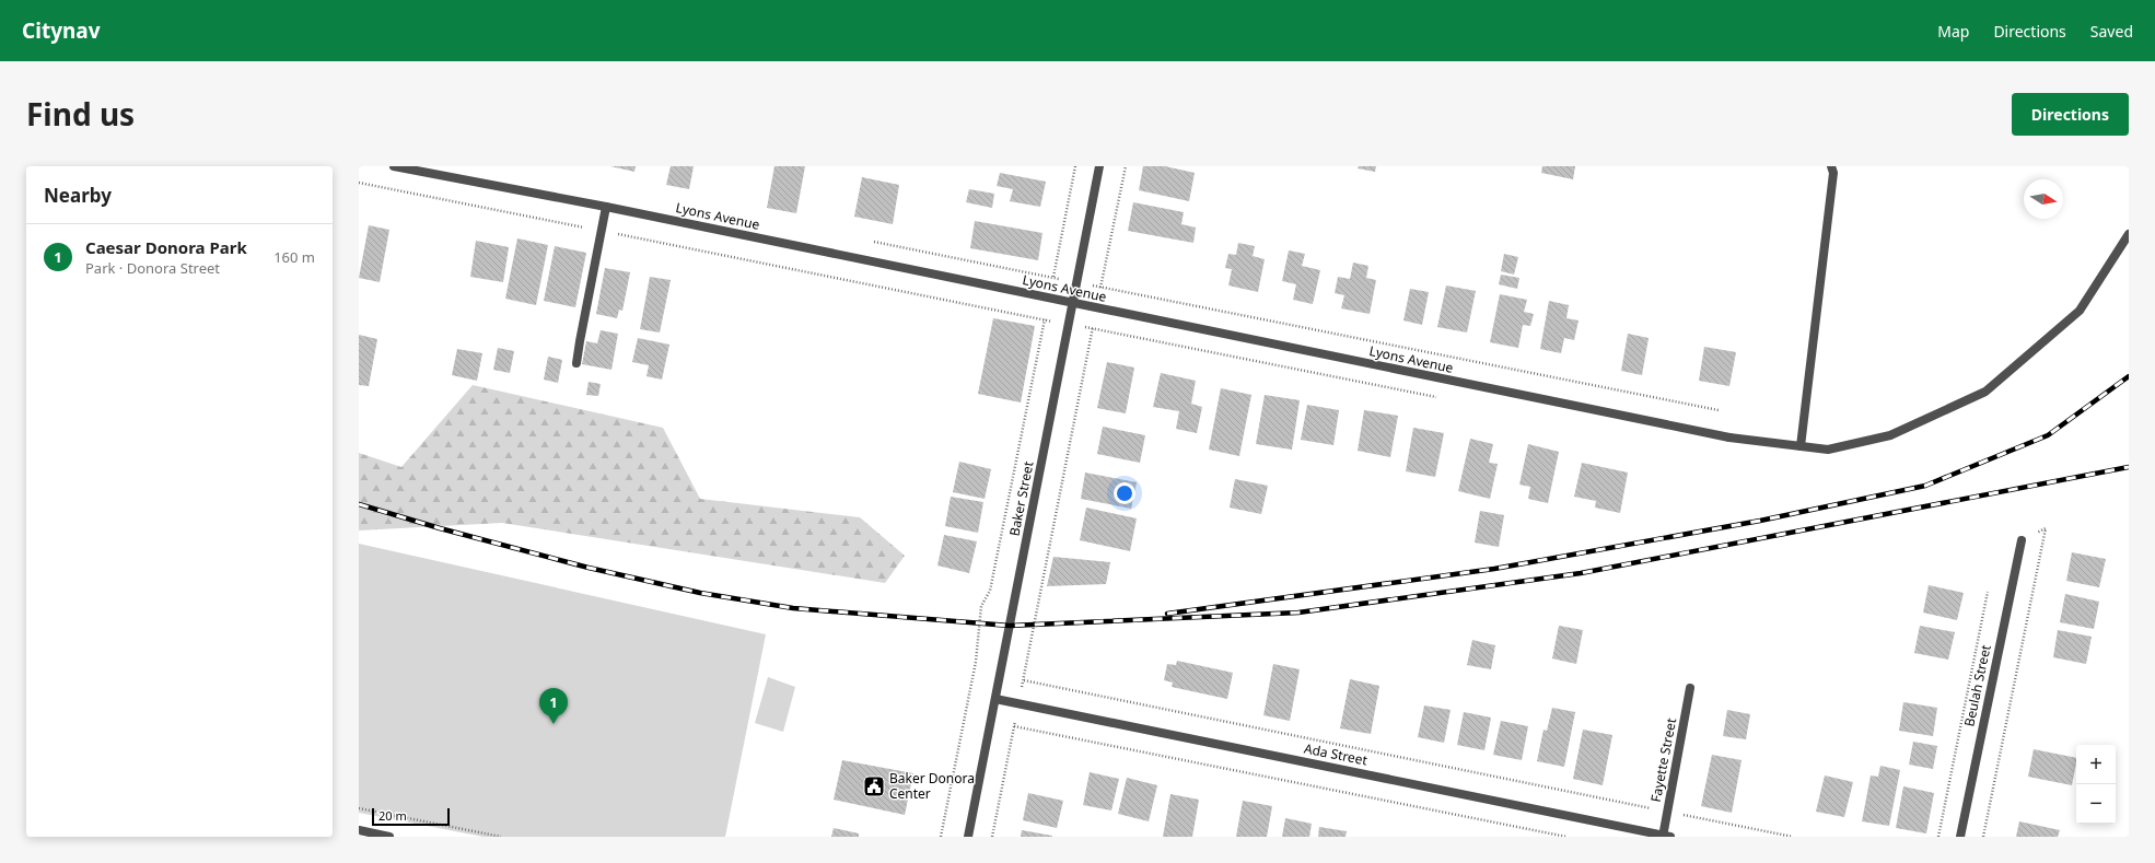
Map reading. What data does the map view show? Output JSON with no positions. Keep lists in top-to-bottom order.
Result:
{
  "streets": {
    "street": [
      "Lyons Avenue",
      "Baker Street",
      "Beulah Street",
      "Ada Street",
      "Fayette Street"
    ]
  },
  "crossings": [
    ["Lyons Avenue", "Baker Street"],
    ["Baker Street", "Ada Street"],
    ["Ada Street", "Fayette Street"]
  ],
  "places": {
    "public building": ["Baker Donora Center"]
  },
  "scale_bar": "20 m",
  "north": "right",
  "page": {
    "header": "Citynav",
    "nav": ["Map", "Directions", "Saved"],
    "title": "Find us",
    "buttons": "Directions",
    "heading": "Nearby",
    "list": [
      {
        "mark": "1",
        "name": "Caesar Donora Park",
        "note": "Park · Donora Street",
        "value": "160 m"
      }
    ],
    "pins": "1",
    "map_buttons": ["+", "−"],
    "scale": "20 m"
  }
}
